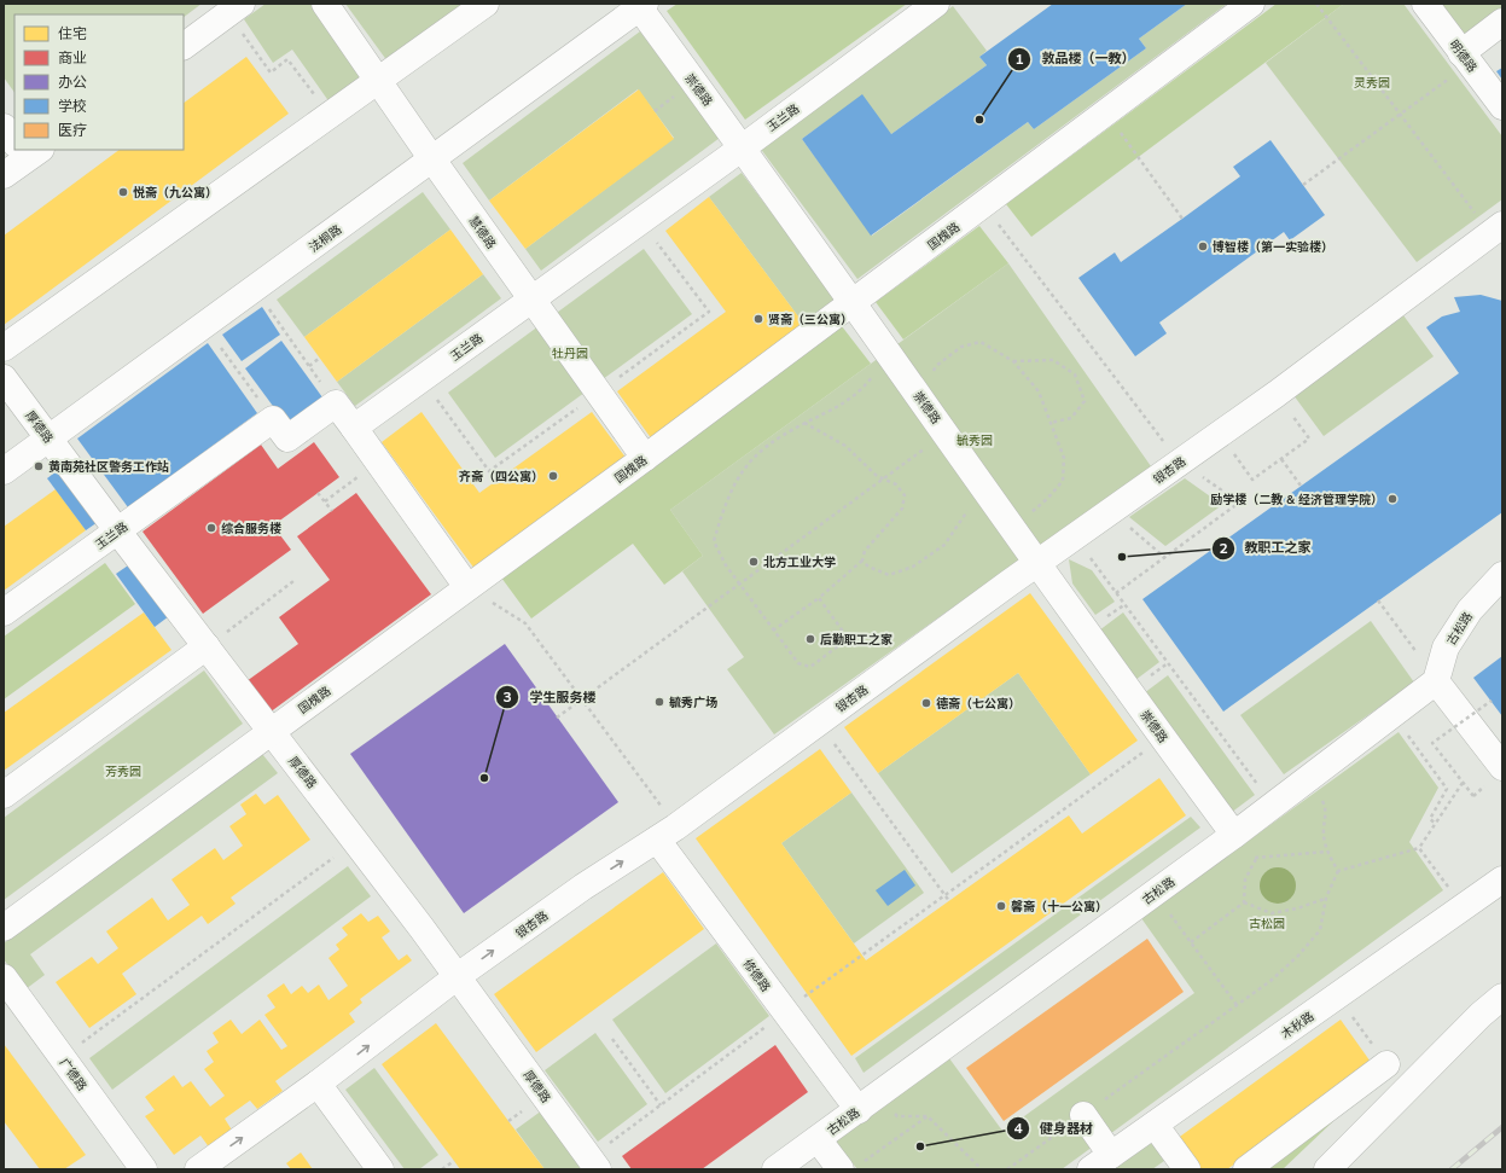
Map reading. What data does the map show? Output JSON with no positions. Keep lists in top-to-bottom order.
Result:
{
  "streets": {
    "street": [
      "明德路",
      "崇德路",
      "玉兰路",
      "慧德路",
      "国槐路",
      "法桐路",
      "厚德路",
      "银杏路",
      "古松路",
      "修德路",
      "木秋路",
      "广德路"
    ]
  },
  "crossings": [
    ["崇德路", "玉兰路"],
    ["崇德路", "国槐路"],
    ["崇德路", "法桐路"],
    ["崇德路", "银杏路"],
    ["崇德路", "古松路"],
    ["玉兰路", "慧德路"],
    ["玉兰路", "厚德路"],
    ["慧德路", "国槐路"],
    ["慧德路", "法桐路"],
    ["国槐路", "厚德路"],
    ["法桐路", "厚德路"],
    ["厚德路", "银杏路"],
    ["银杏路", "修德路"],
    ["古松路", "修德路"]
  ],
  "one_way": ["银杏路"],
  "parks": [
    "灵秀园",
    "牡丹园",
    "毓秀园",
    "芳秀园",
    "古松园"
  ],
  "places": [
    "敦品楼（一教）",
    "悦斋（九公寓）",
    "博智楼（第一实验楼）",
    "贤斋（三公寓）",
    "黄南苑社区警务工作站",
    "齐斋（四公寓）",
    "励学楼（二教 & 经济管理学院）",
    "综合服务楼",
    "教职工之家",
    "北方工业大学",
    "后勤职工之家",
    "毓秀广场",
    "德斋（七公寓）",
    "学生服务楼",
    "馨斋（十一公寓）",
    "健身器材"
  ],
  "legend": [
    "住宅",
    "商业",
    "办公",
    "学校",
    "医疗"
  ]
}
